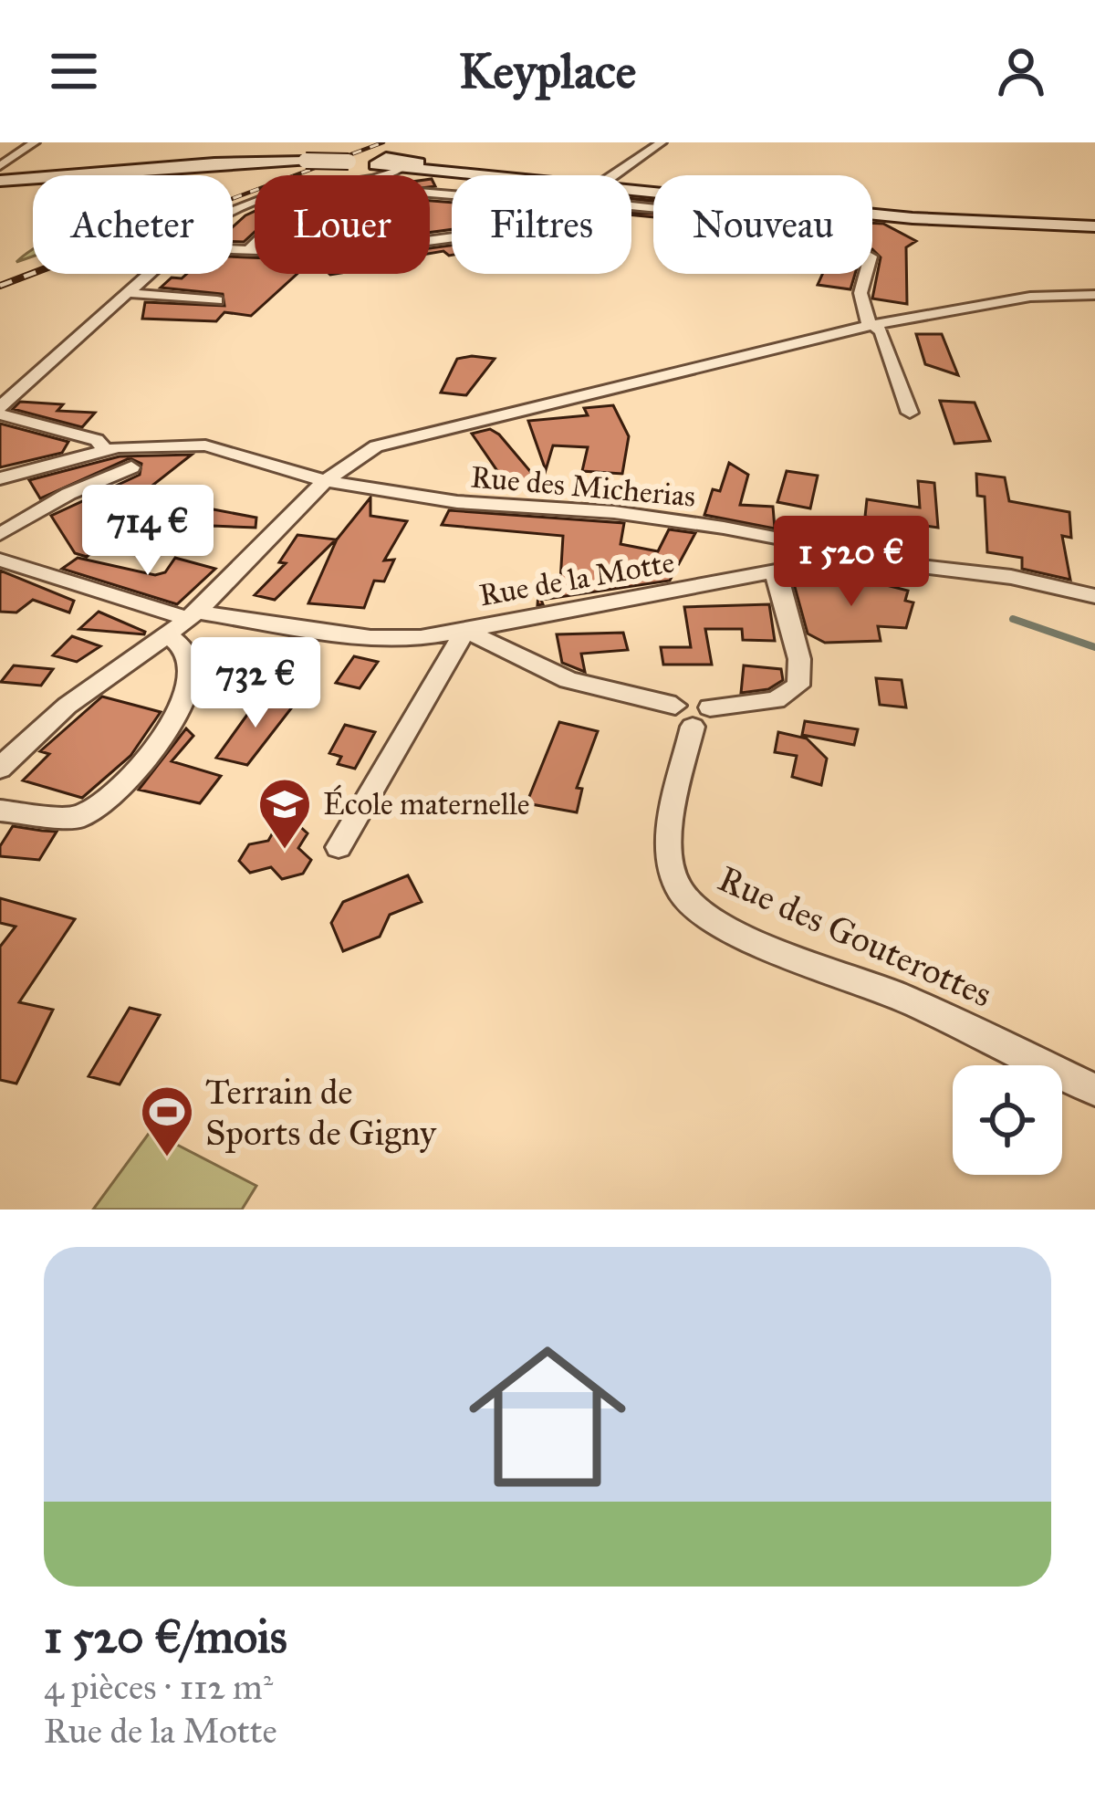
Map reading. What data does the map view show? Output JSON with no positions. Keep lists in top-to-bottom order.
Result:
{
  "streets": {
    "street": ["Rue des Micherias", "Rue de la Motte", "Rue des Gouterottes"]
  },
  "crossings": [
    ["Rue des Micherias", "Rue de la Motte"]
  ],
  "places": {
    "school or university": ["École maternelle"],
    "sports": ["Terrain de Sports de Gigny"]
  },
  "page": {
    "header": "Keyplace",
    "chip": [
      "Acheter",
      "Louer",
      "Filtres",
      "Nouveau"
    ],
    "price": ["714 €", "1 520 €", "732 €"],
    "list": [
      {
        "name": "1 520 €/mois",
        "note": "4 pièces · 112 m² · Rue de la Motte"
      }
    ]
  }
}
